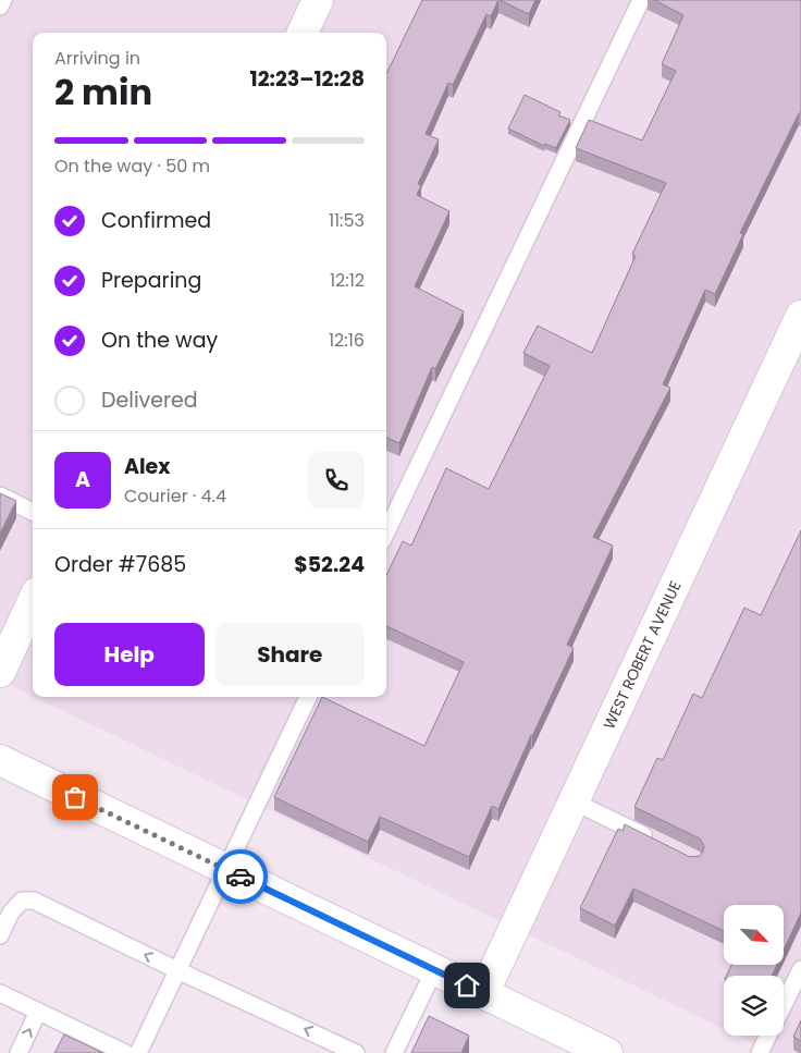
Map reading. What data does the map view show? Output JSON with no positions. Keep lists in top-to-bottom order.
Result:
{
  "streets": {
    "street": ["WEST ROBERT AVENUE"]
  },
  "north": "bottom right",
  "page": {
    "heading": ["2 min", "Arriving in", "12:23–12:28"],
    "panel": [
      "Alex",
      "Courier · 4.4",
      "Order #7685",
      "$52.24"
    ],
    "bar": "On the way · 50 m",
    "list": [
      ["Confirmed", "11:53"],
      ["Preparing", "12:12"],
      ["On the way", "12:16"],
      "Delivered"
    ],
    "round": "A",
    "buttons": ["Help", "Share"]
  }
}
